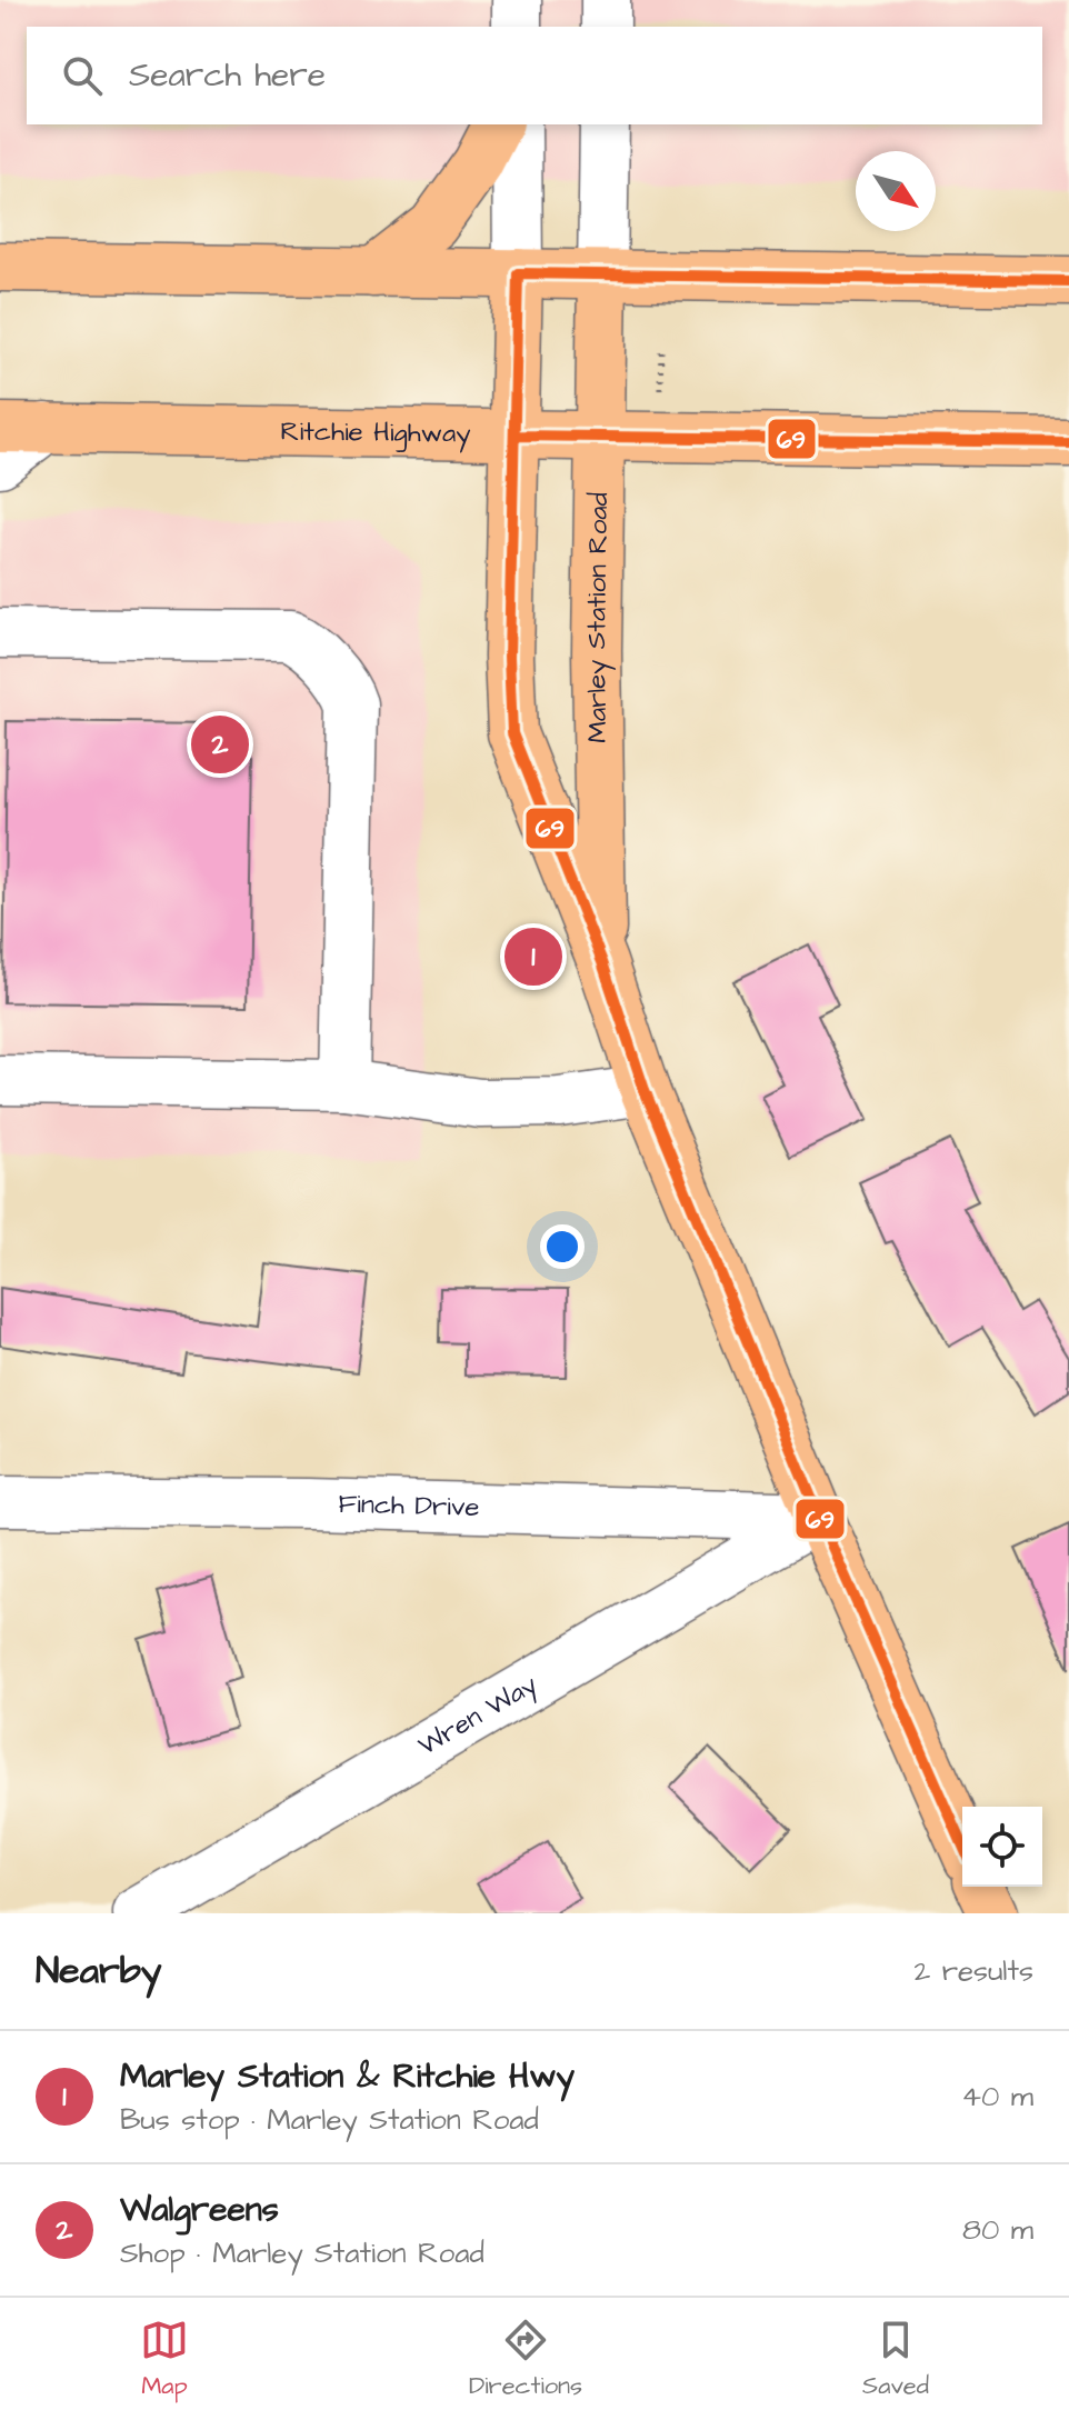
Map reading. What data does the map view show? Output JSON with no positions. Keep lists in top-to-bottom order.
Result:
{
  "streets": {
    "main road": ["Ritchie Highway", "Marley Station Road"],
    "street": ["Finch Drive", "Wren Way"]
  },
  "crossings": [
    ["Ritchie Highway", "Marley Station Road"],
    ["Marley Station Road", "Finch Drive"],
    ["Marley Station Road", "Wren Way"],
    ["Finch Drive", "Wren Way"]
  ],
  "lines": ["transit line 69"],
  "north": "bottom right",
  "page": {
    "search": "Search here",
    "pins": ["2", "1"],
    "heading": ["Nearby", "2 results"],
    "list": [
      {
        "mark": "1",
        "name": "Marley Station & Ritchie Hwy",
        "note": "Bus stop · Marley Station Road",
        "value": "40 m"
      },
      {
        "mark": "2",
        "name": "Walgreens",
        "note": "Shop · Marley Station Road",
        "value": "80 m"
      }
    ],
    "nav": ["Map", "Directions", "Saved"]
  }
}
